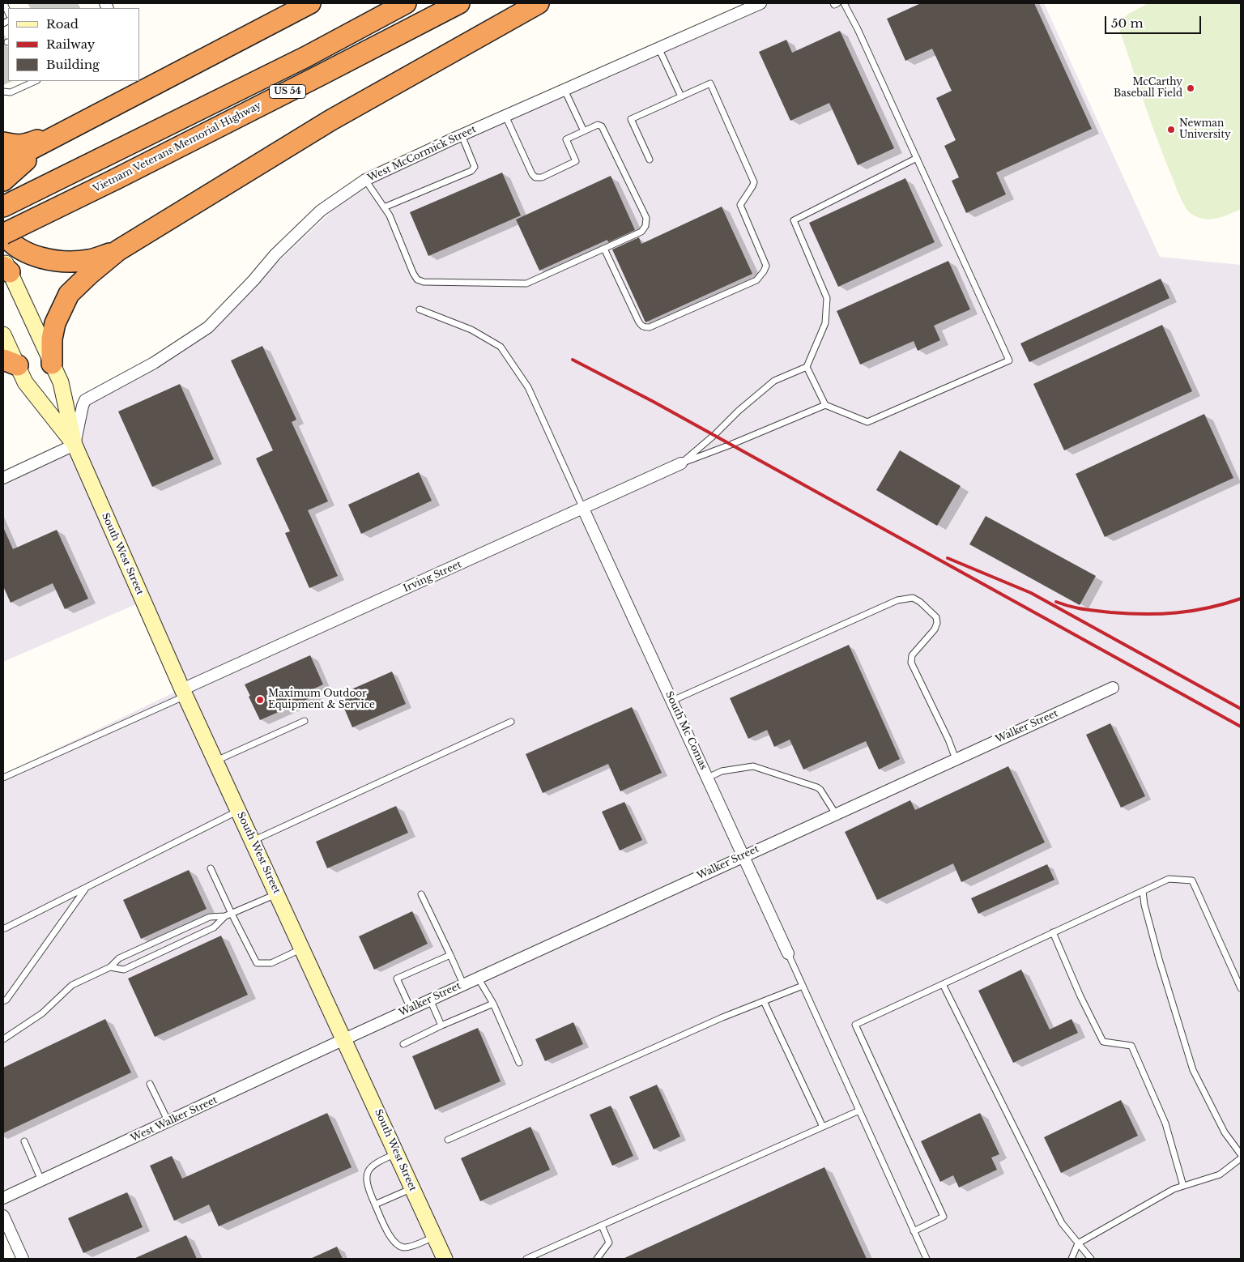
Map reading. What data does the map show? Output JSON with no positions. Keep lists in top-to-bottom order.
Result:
{
  "streets": {
    "highway": ["US 54", "Vietnam Veterans Memorial Highway"],
    "main road": ["South West Street"],
    "street": [
      "West McCormick Street",
      "Irving Street",
      "Walker Street",
      "South Mc Comas",
      "West Walker Street"
    ]
  },
  "crossings": [
    ["West McCormick Street", "South West Street"],
    ["South West Street", "Irving Street"],
    ["South West Street", "Walker Street"],
    ["South West Street", "West Walker Street"],
    ["Irving Street", "South Mc Comas"],
    ["Walker Street", "South Mc Comas"],
    ["Walker Street", "West Walker Street"]
  ],
  "places": ["McCarthy Baseball Field", "Newman University", "Maximum Outdoor Equipment & Service"],
  "legend": ["Road", "Railway", "Building"],
  "scale_bar": "50 m"
}
